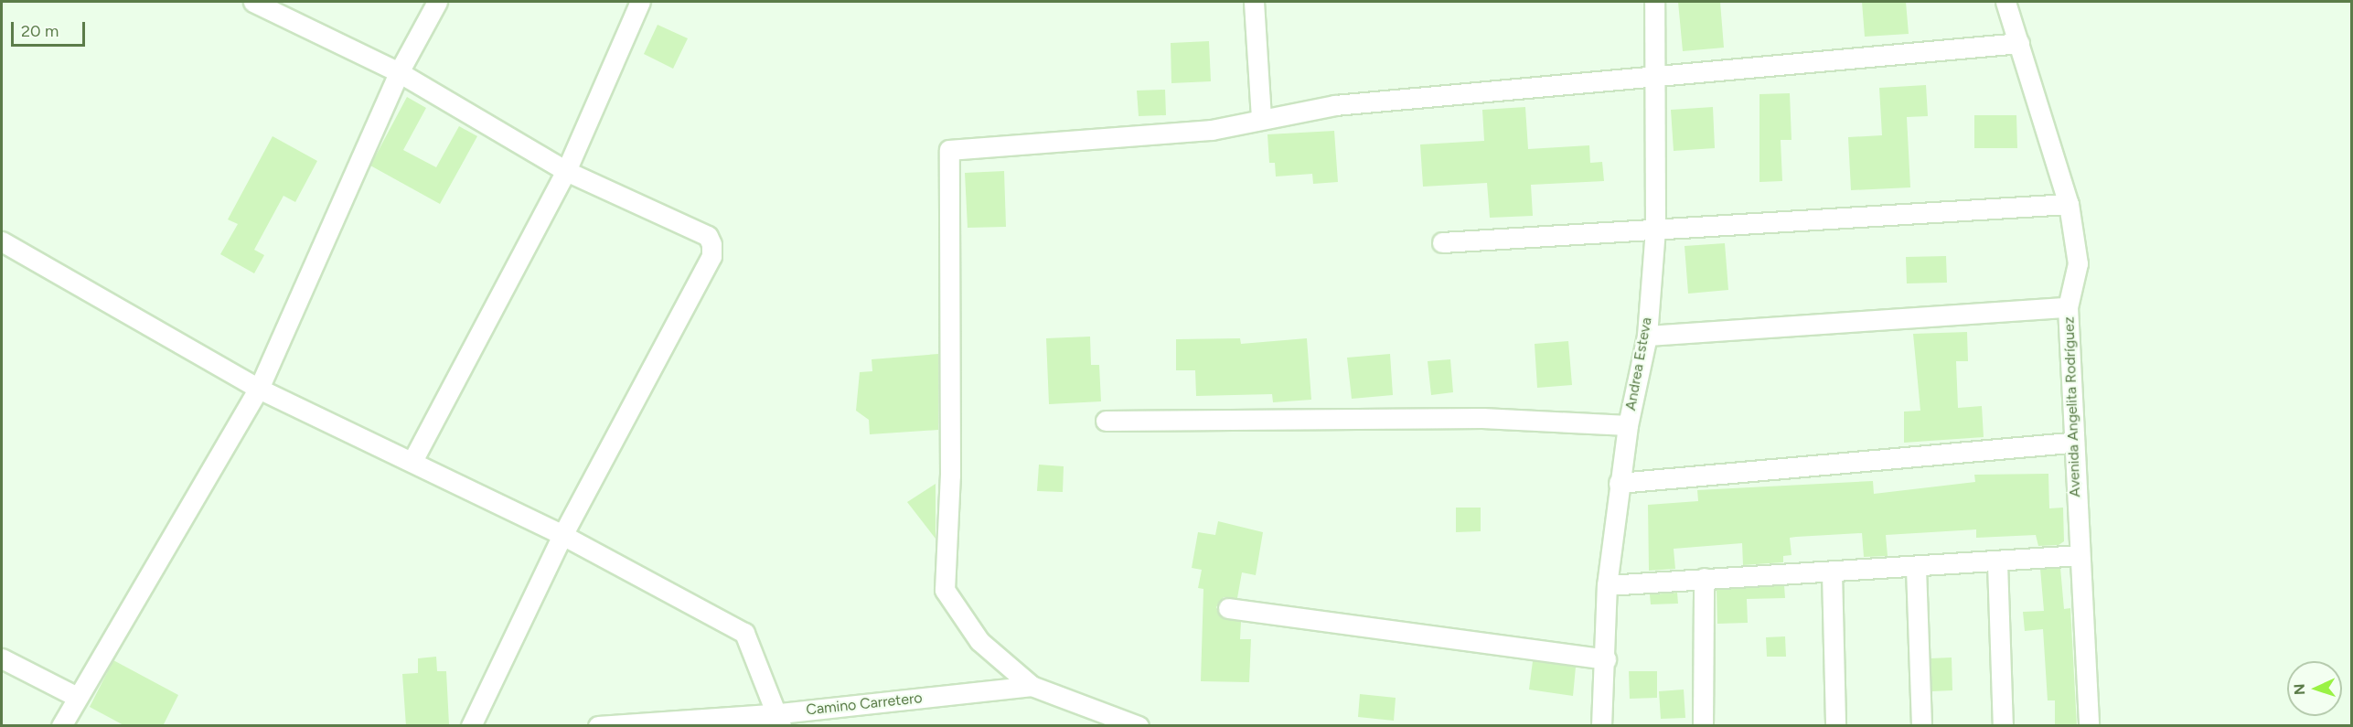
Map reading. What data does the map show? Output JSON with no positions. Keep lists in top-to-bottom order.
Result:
{
  "streets": {
    "street": ["Andrea Esteva", "Avenida Angelita Rodríguez", "Camino Carretero"]
  },
  "scale_bar": "20 m",
  "north": "left"
}
